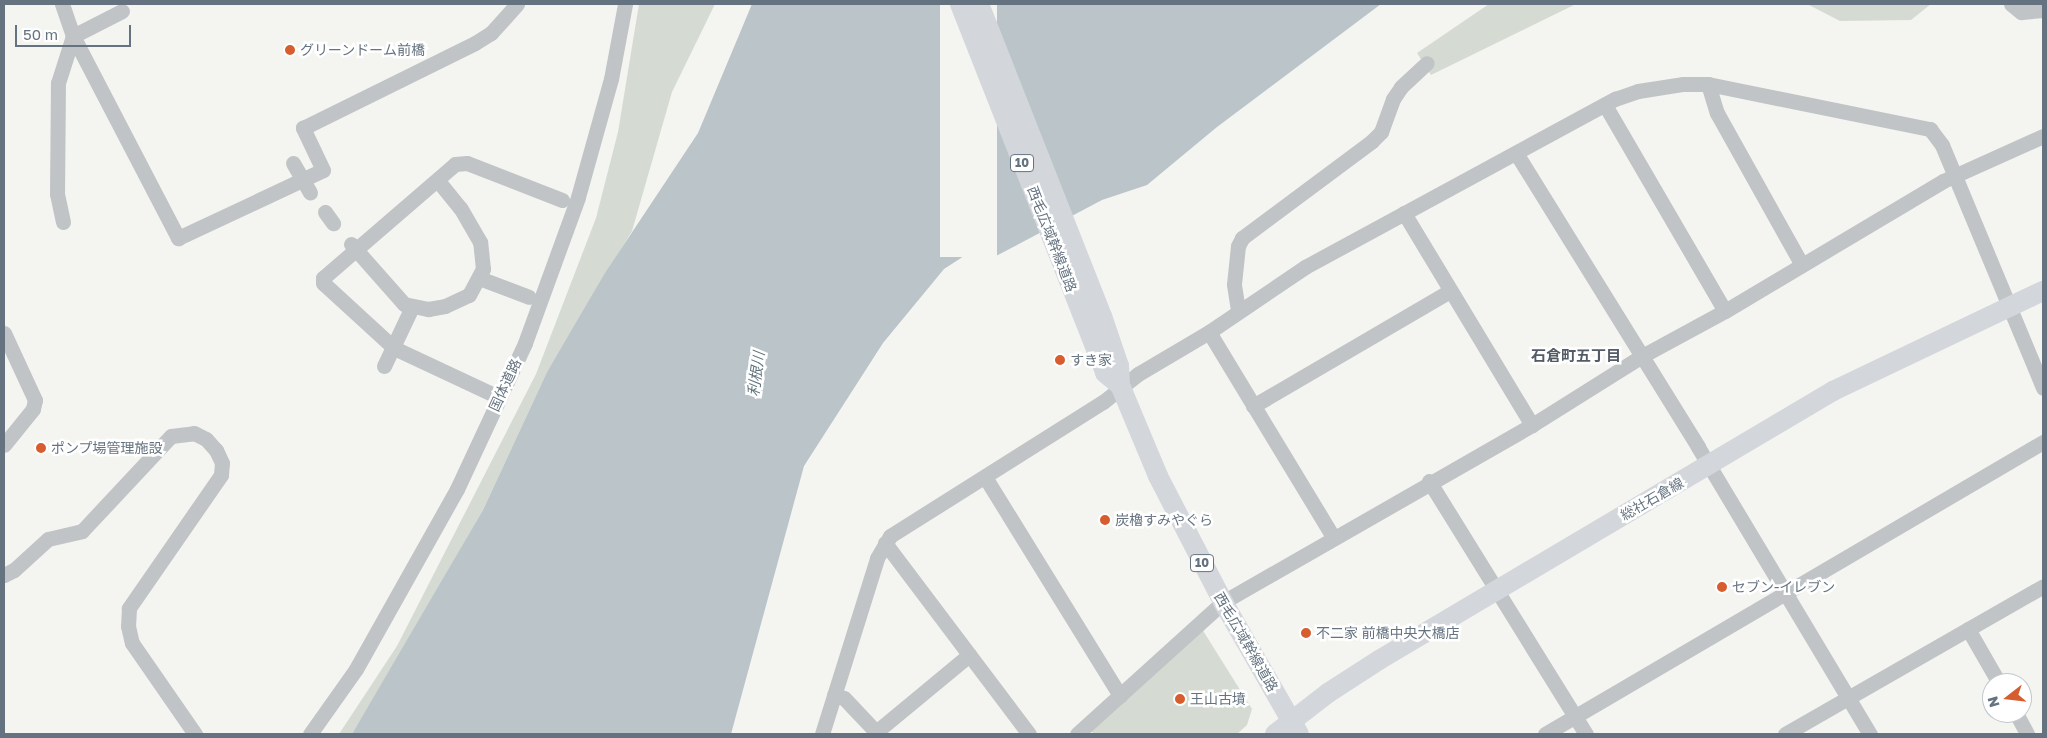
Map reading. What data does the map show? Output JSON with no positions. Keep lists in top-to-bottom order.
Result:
{
  "streets": {
    "main road": ["10", "西毛広域幹線道路", "総社石倉線"],
    "street": ["国体道路"]
  },
  "crossings": [
    ["西毛広域幹線道路", "総社石倉線"]
  ],
  "districts": ["石倉町五丁目"],
  "water": ["利根川"],
  "places": [
    "グリーンドーム前橋",
    "すき家",
    "ポンプ場管理施設",
    "炭櫓すみやぐら",
    "セブン-イレブン",
    "不二家 前橋中央大橋店",
    "王山古墳"
  ],
  "scale_bar": "50 m",
  "north": "left"
}
